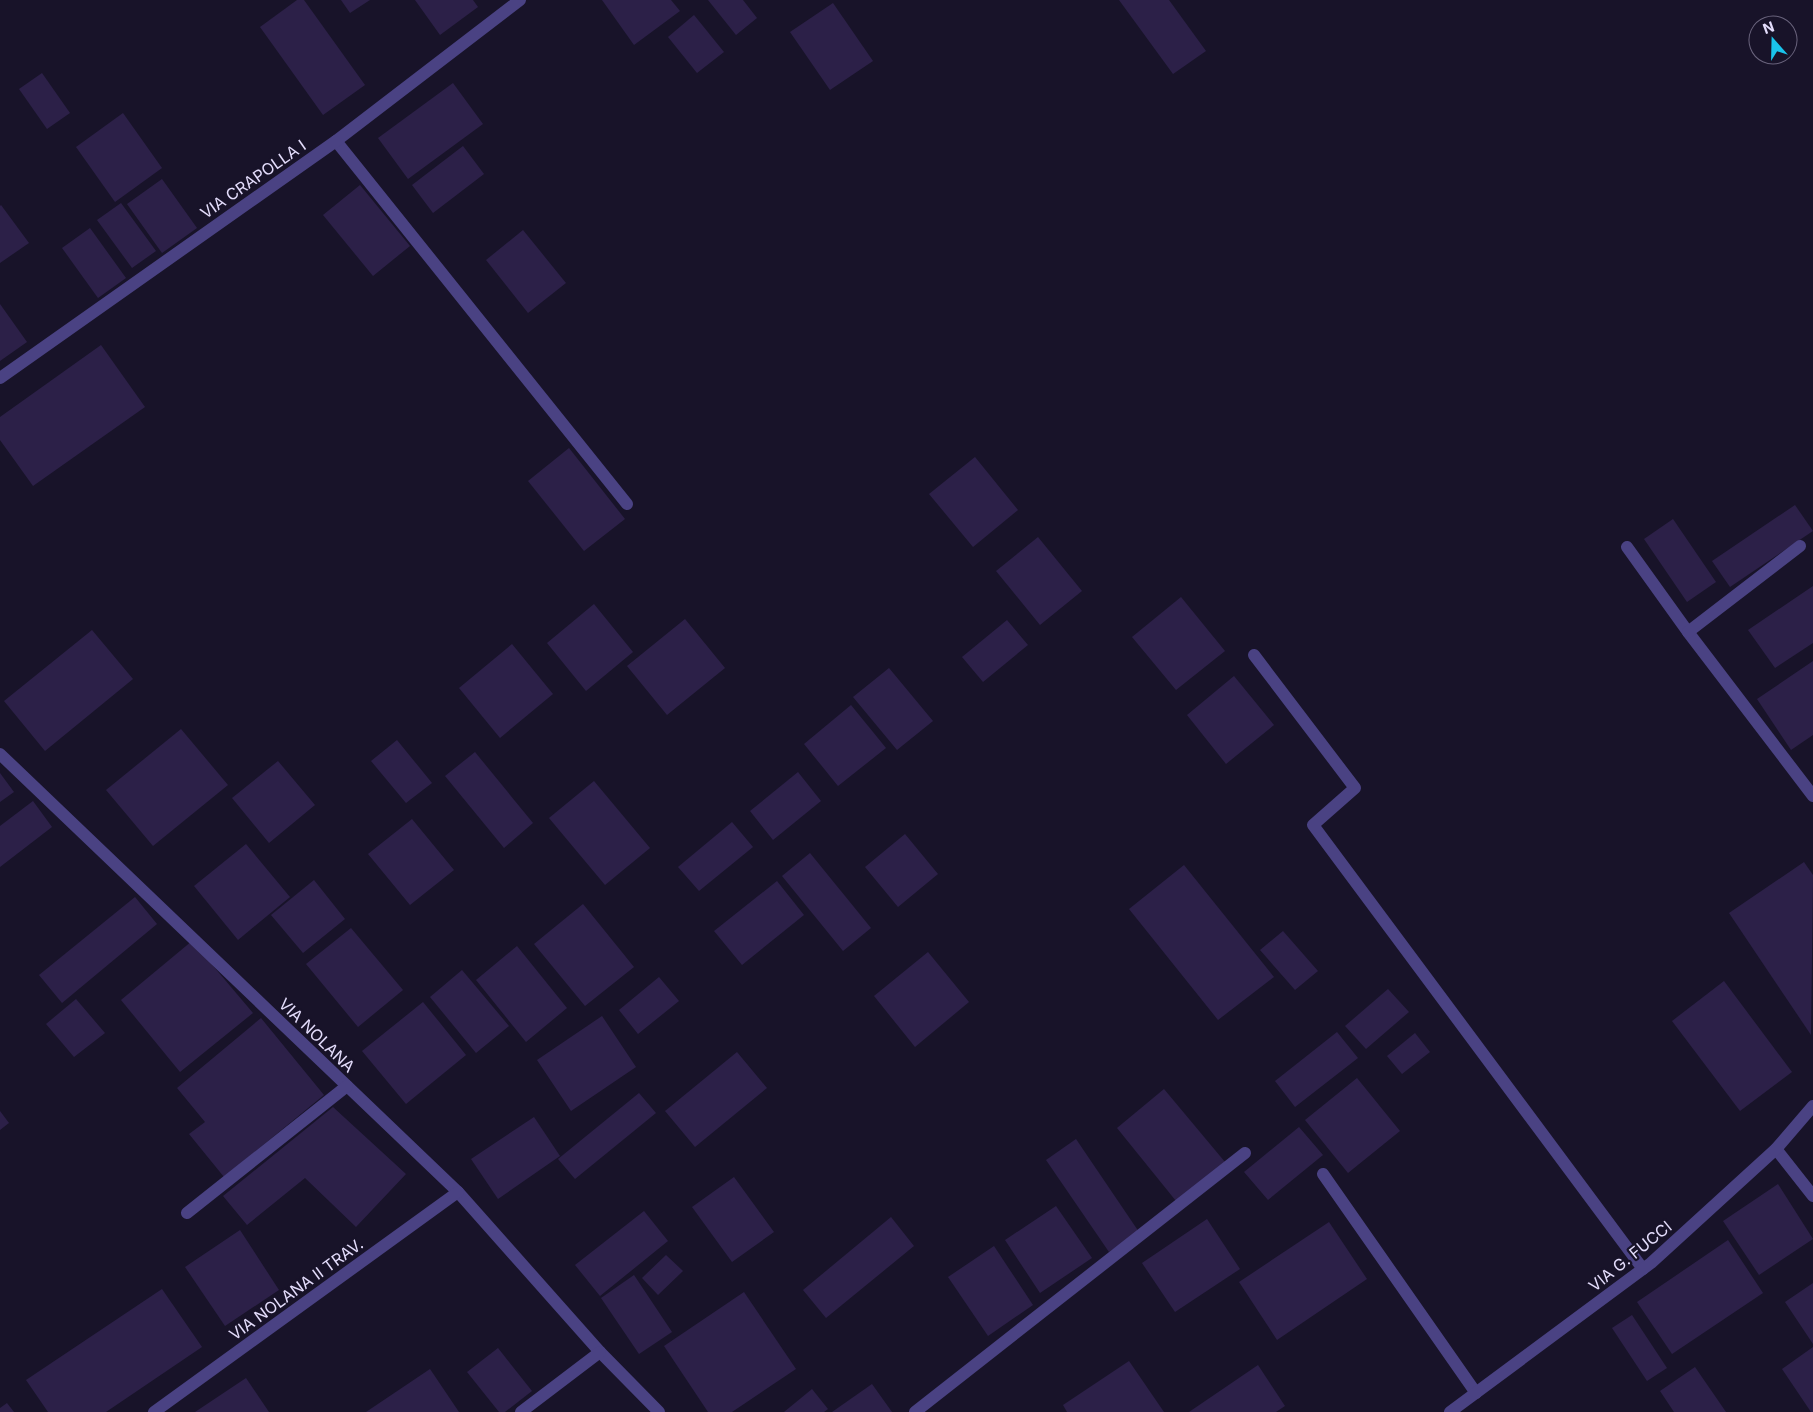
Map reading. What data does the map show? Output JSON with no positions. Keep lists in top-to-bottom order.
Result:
{
  "streets": {
    "street": [
      "VIA CRAPOLLA I",
      "VIA NOLANA",
      "VIA G. FUCCI",
      "VIA NOLANA II TRAV."
    ]
  },
  "crossings": [
    ["VIA NOLANA", "VIA NOLANA II TRAV."]
  ],
  "north": "top"
}
